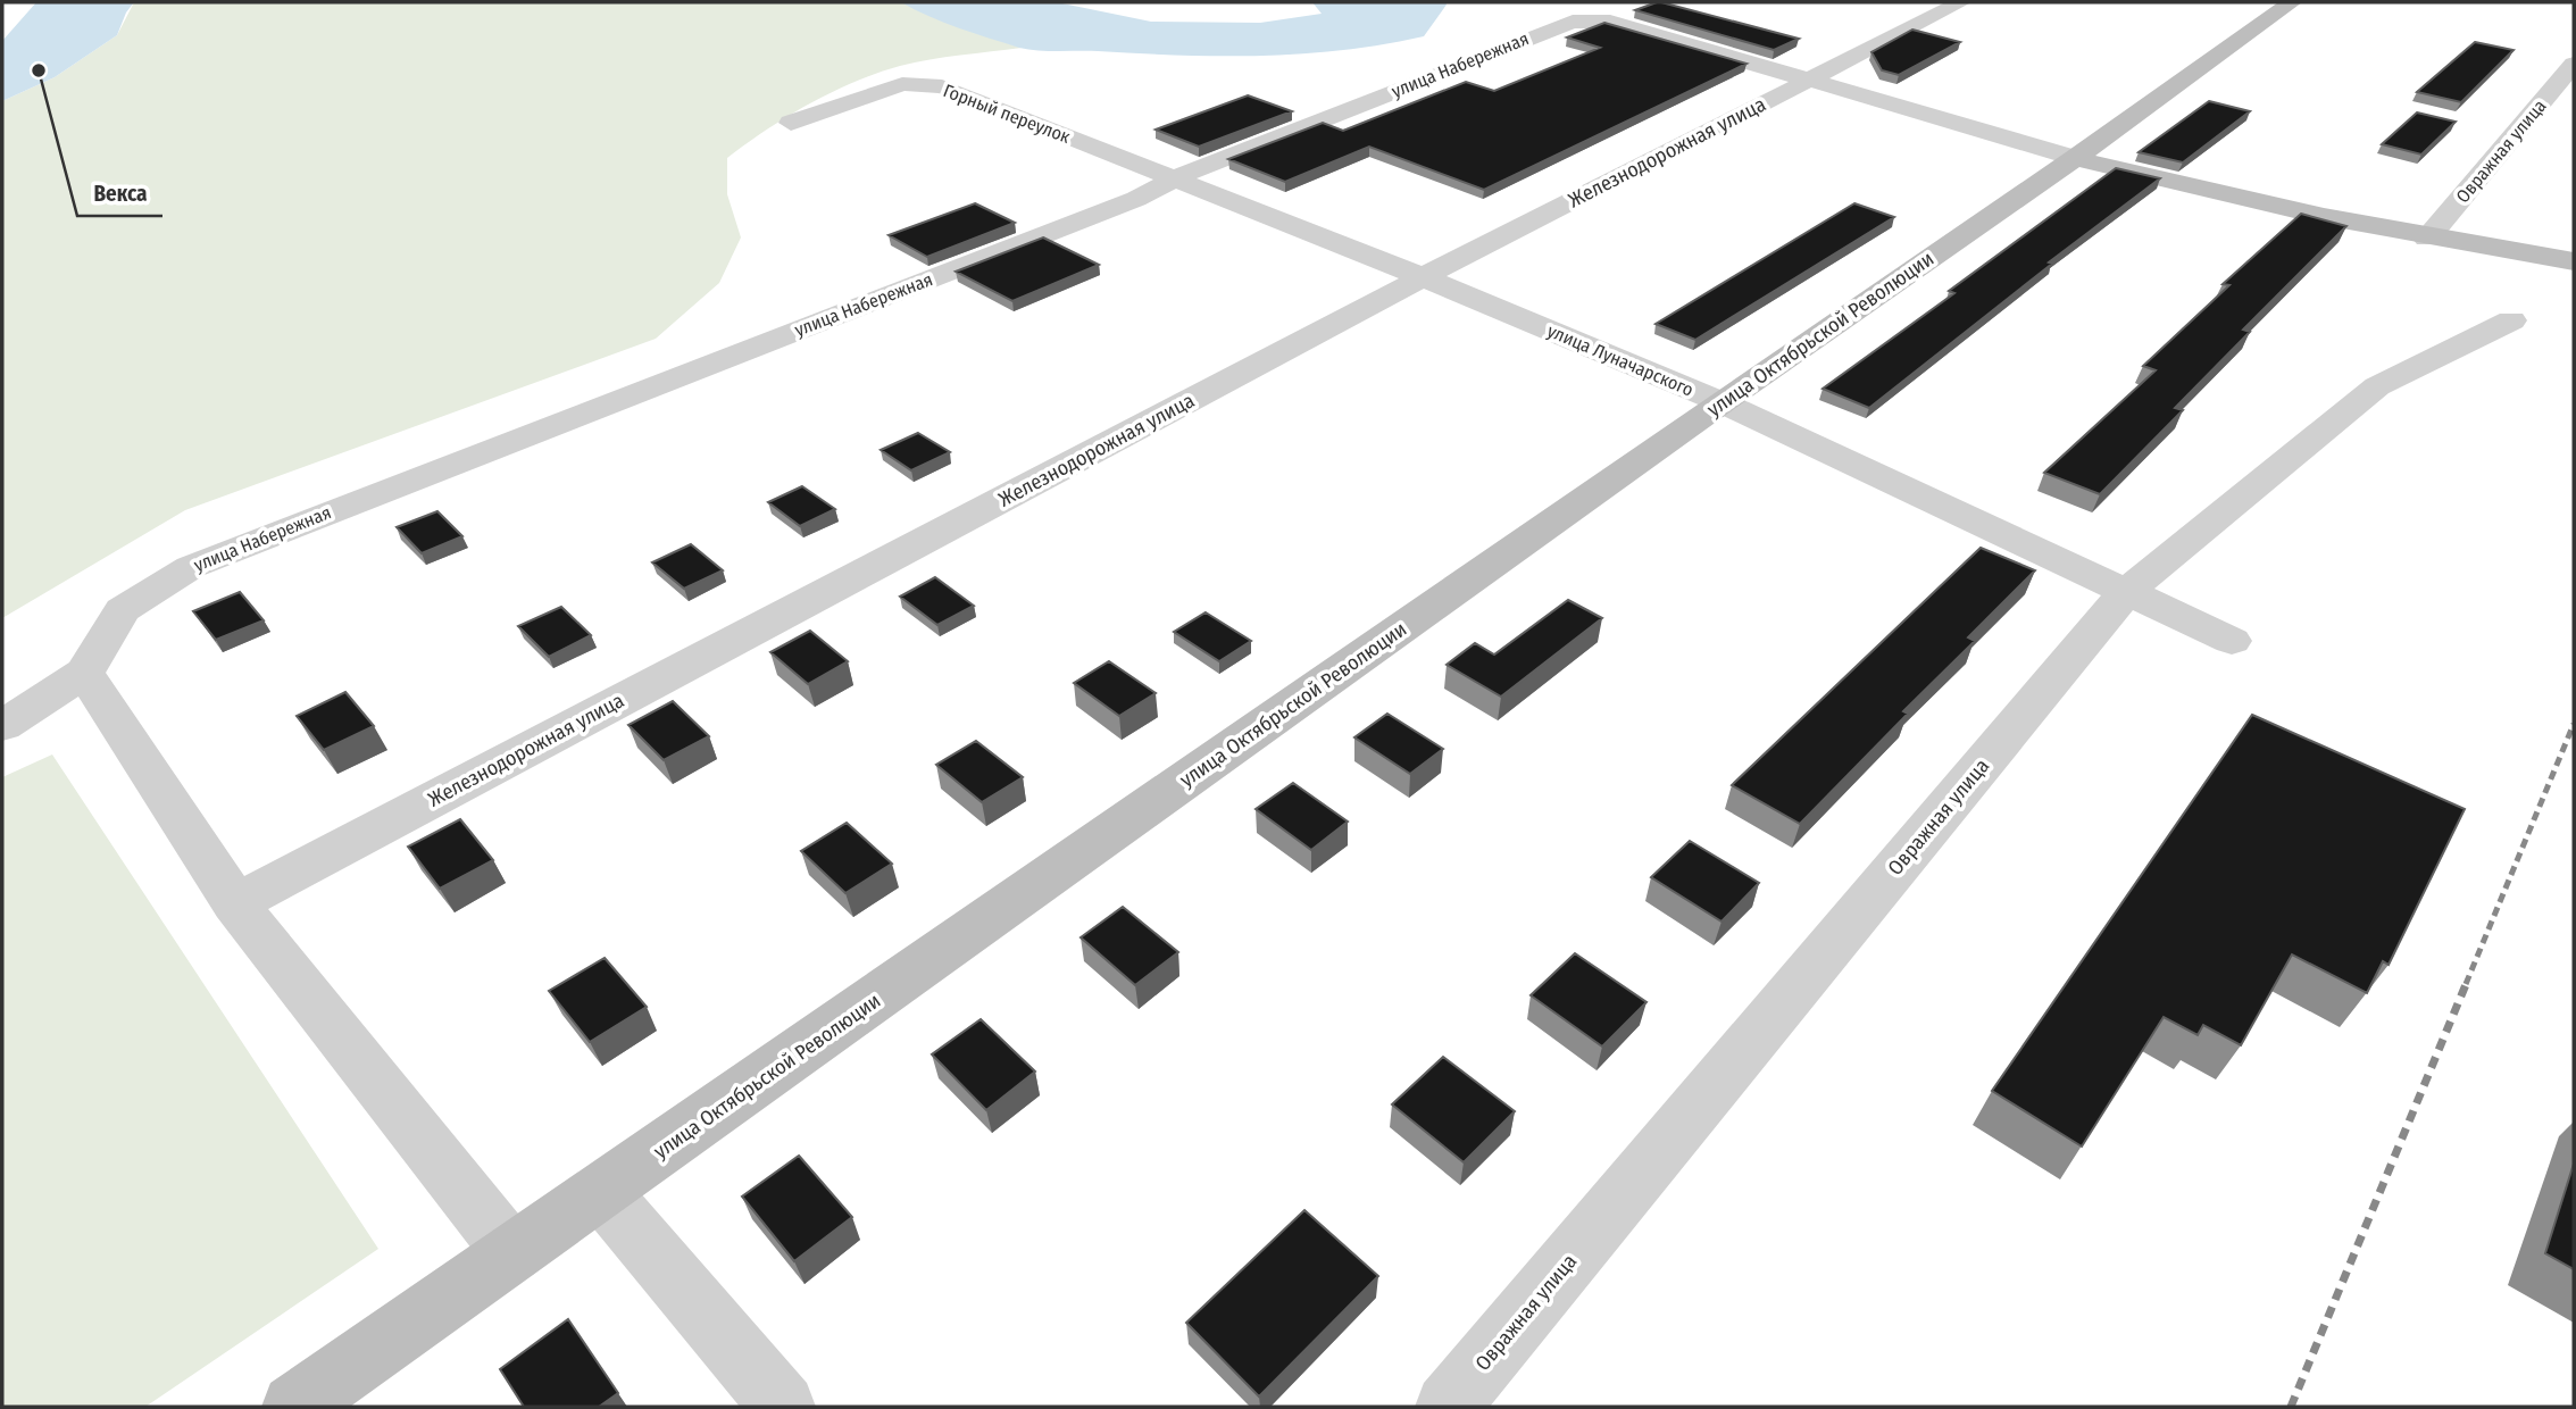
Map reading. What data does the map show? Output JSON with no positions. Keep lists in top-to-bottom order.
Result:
{
  "streets": {
    "street": [
      "улица Набережная",
      "Горный переулок",
      "Овражная улица",
      "Железнодорожная улица",
      "улица Октябрьской Революции",
      "улица Луначарского"
    ]
  },
  "crossings": [
    ["улица Набережная", "Горный переулок"],
    ["улица Набережная", "Железнодорожная улица"],
    ["улица Набережная", "улица Октябрьской Революции"],
    ["улица Набережная", "улица Луначарского"],
    ["Горный переулок", "улица Луначарского"],
    ["Овражная улица", "улица Луначарского"],
    ["Железнодорожная улица", "улица Луначарского"],
    ["улица Октябрьской Революции", "улица Луначарского"]
  ],
  "places": ["Векса"]
}
